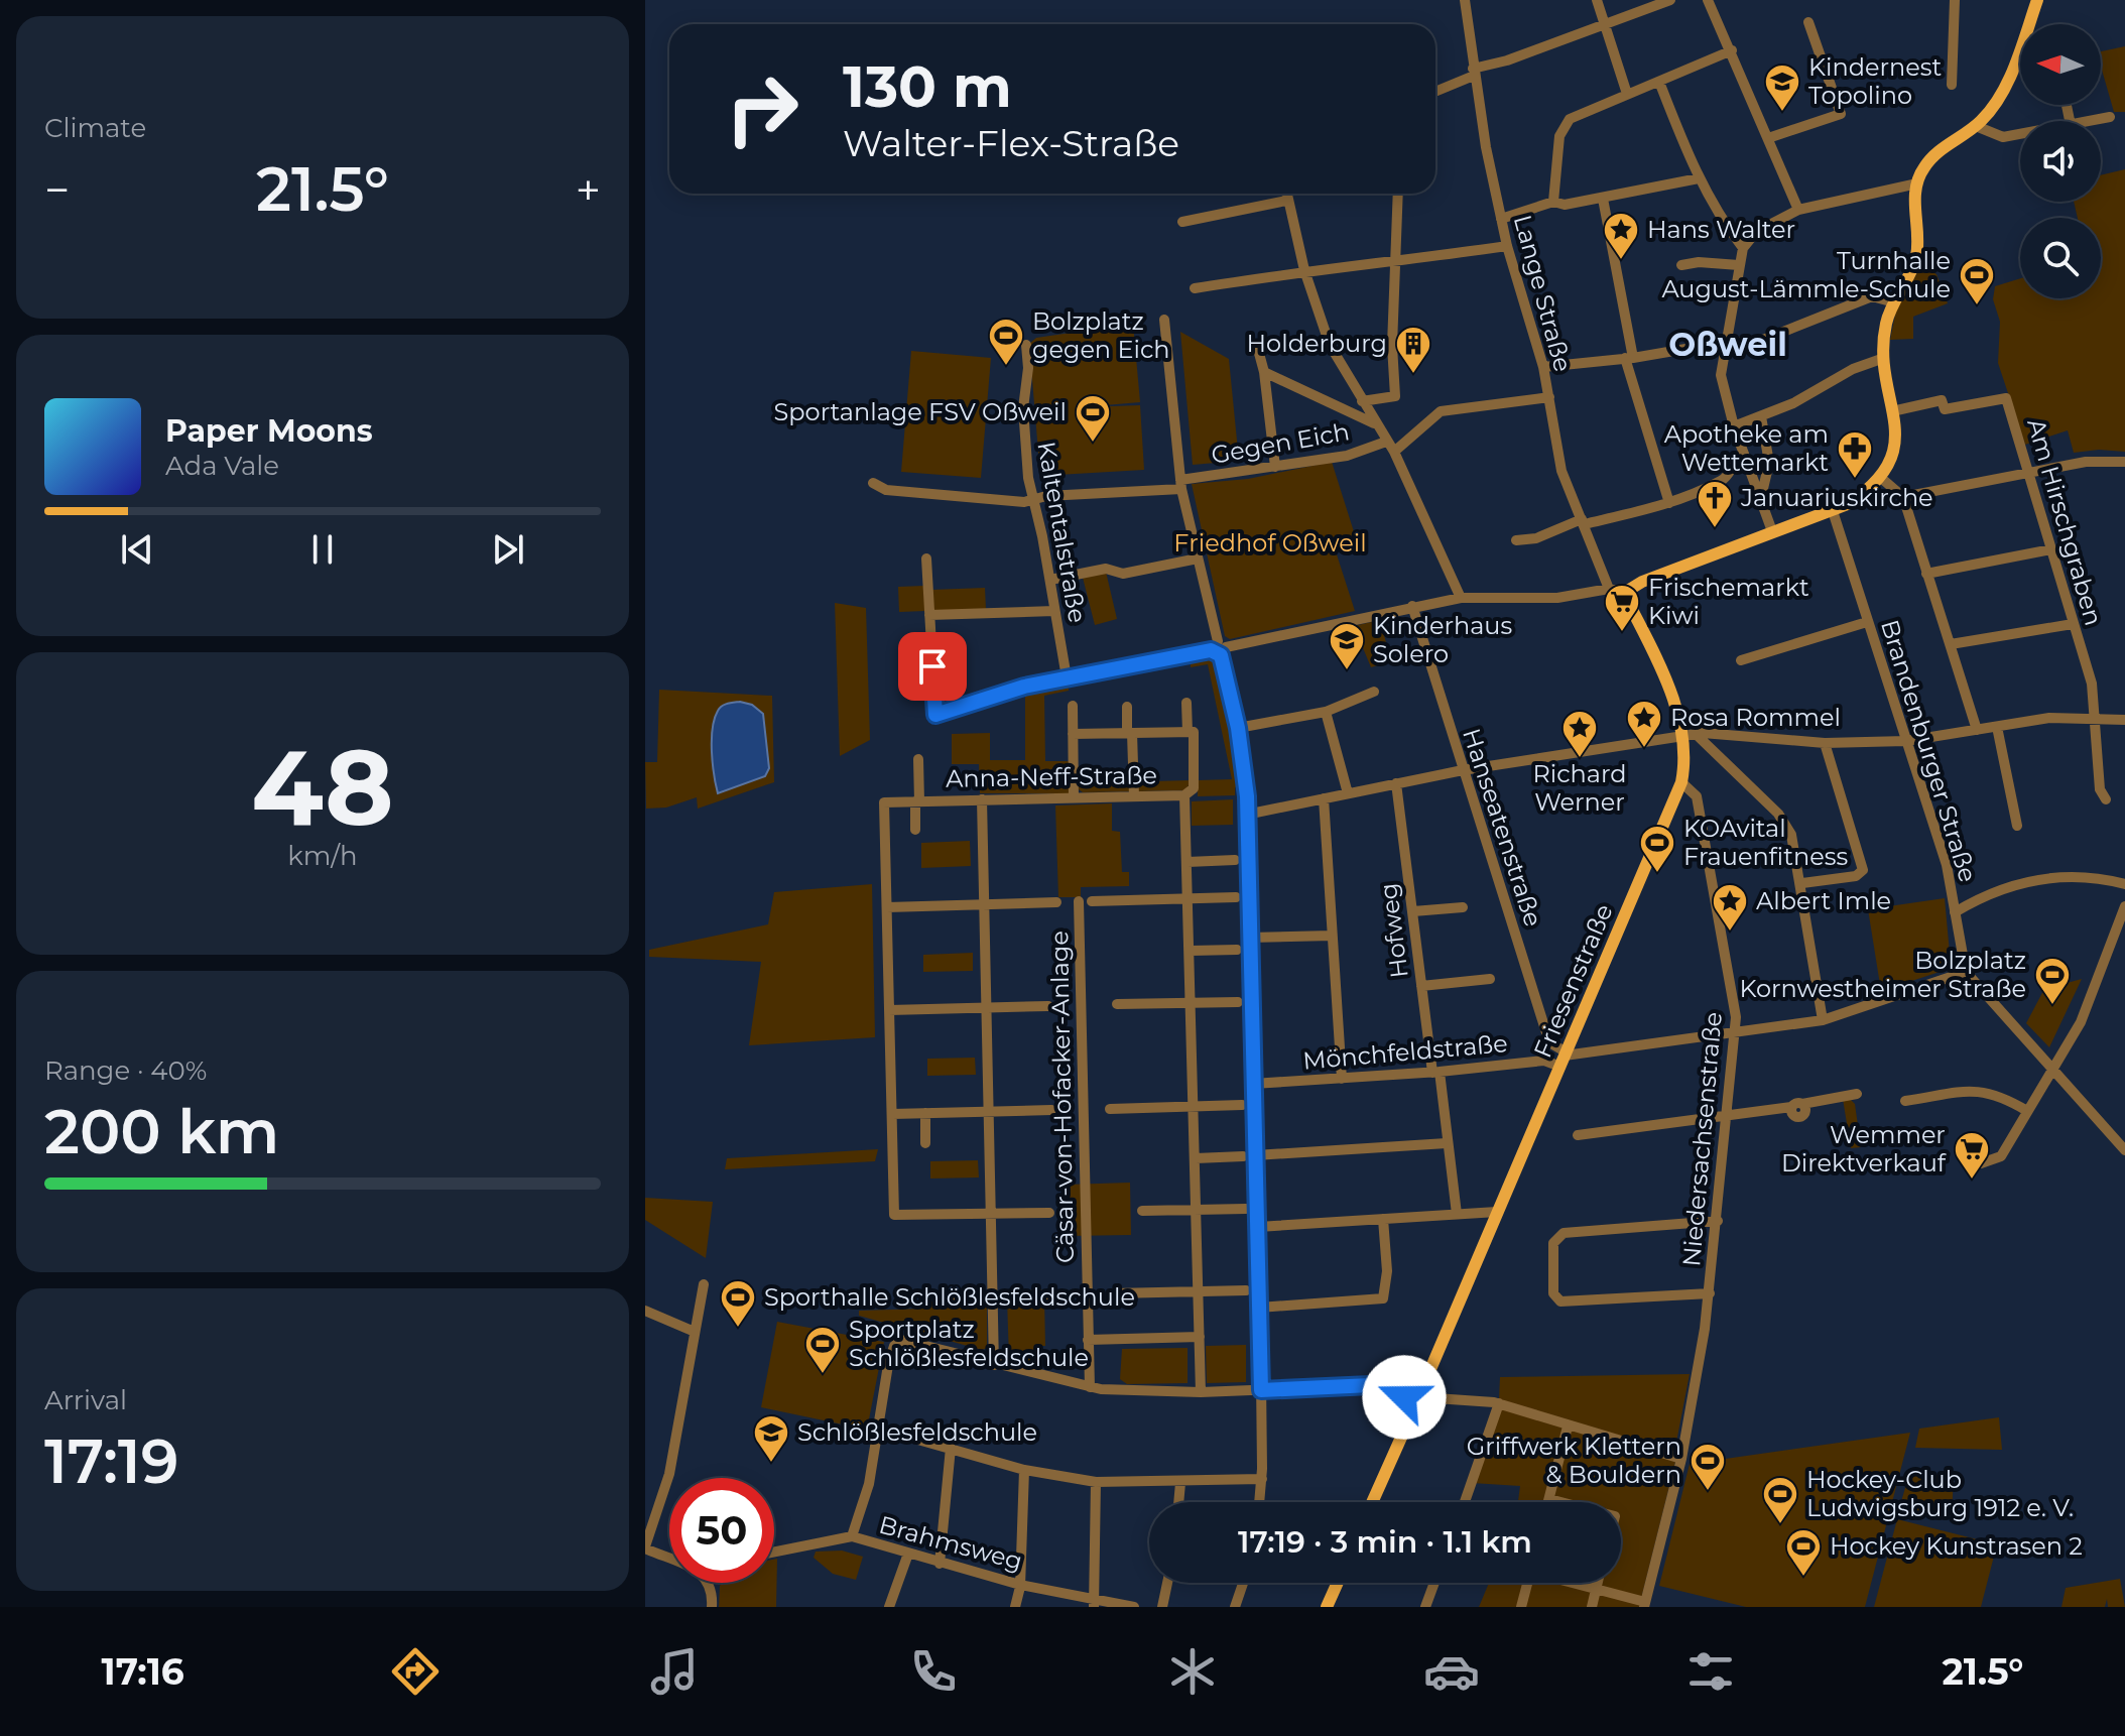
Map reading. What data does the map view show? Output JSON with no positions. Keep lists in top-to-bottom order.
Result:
{
  "streets": {
    "main road": ["Friesenstraße"],
    "street": [
      "Lange Straße",
      "Gegen Eich",
      "Am Hirschgraben",
      "Kaltentalstraße",
      "Brandenburger Straße",
      "Anna-Neff-Straße",
      "Hanseatenstraße",
      "Hofweg",
      "Mönchfeldstraße",
      "Cäsar-von-Hofacker-Anlage",
      "Niedersachsenstraße",
      "Brahmsweg"
    ]
  },
  "crossings": [
    ["Gegen Eich", "Kaltentalstraße"],
    ["Brandenburger Straße", "Mönchfeldstraße"],
    ["Hanseatenstraße", "Friesenstraße"],
    ["Hanseatenstraße", "Mönchfeldstraße"],
    ["Hofweg", "Mönchfeldstraße"],
    ["Friesenstraße", "Mönchfeldstraße"],
    ["Friesenstraße", "Niedersachsenstraße"],
    ["Mönchfeldstraße", "Niedersachsenstraße"]
  ],
  "districts": ["Oßweil"],
  "parks": ["Friedhof Oßweil"],
  "places": {
    "school or university": ["Kindernest Topolino", "Kinderhaus Solero", "Schlößlesfeldschule"],
    "place": [
      "Hans Walter",
      "Rosa Rommel",
      "Richard Werner",
      "Albert Imle"
    ],
    "sports": [
      "Turnhalle August-Lämmle-Schule",
      "Bolzplatz gegen Eich",
      "Sportanlage FSV Oßweil",
      "KOAvital Frauenfitness",
      "Bolzplatz Kornwestheimer Straße",
      "Sporthalle Schlößlesfeldschule",
      "Sportplatz Schlößlesfeldschule",
      "Griffwerk Klettern & Bouldern",
      "Hockey-Club Ludwigsburg 1912 e. V.",
      "Hockey Kunstrasen 2"
    ],
    "building": ["Holderburg"],
    "pharmacy": ["Apotheke am Wettemarkt"],
    "church": ["Januariuskirche"],
    "supermarket": ["Frischemarkt Kiwi", "Wemmer Direktverkauf"]
  },
  "north": "left",
  "page": {
    "tile": [
      "Climate",
      ["48", "km/h"],
      ["Range · 40%", "200 km"],
      ["Arrival", "17:19"]
    ],
    "turn": ["130 m", "Walter-Flex-Straße"],
    "heat": ["−", "21.5°", "+"],
    "song": ["Paper Moons", "Ada Vale"],
    "limit": "50",
    "trip": "17:19 · 3 min · 1.1 km",
    "tabs": ["17:16", "21.5°"]
  }
}
